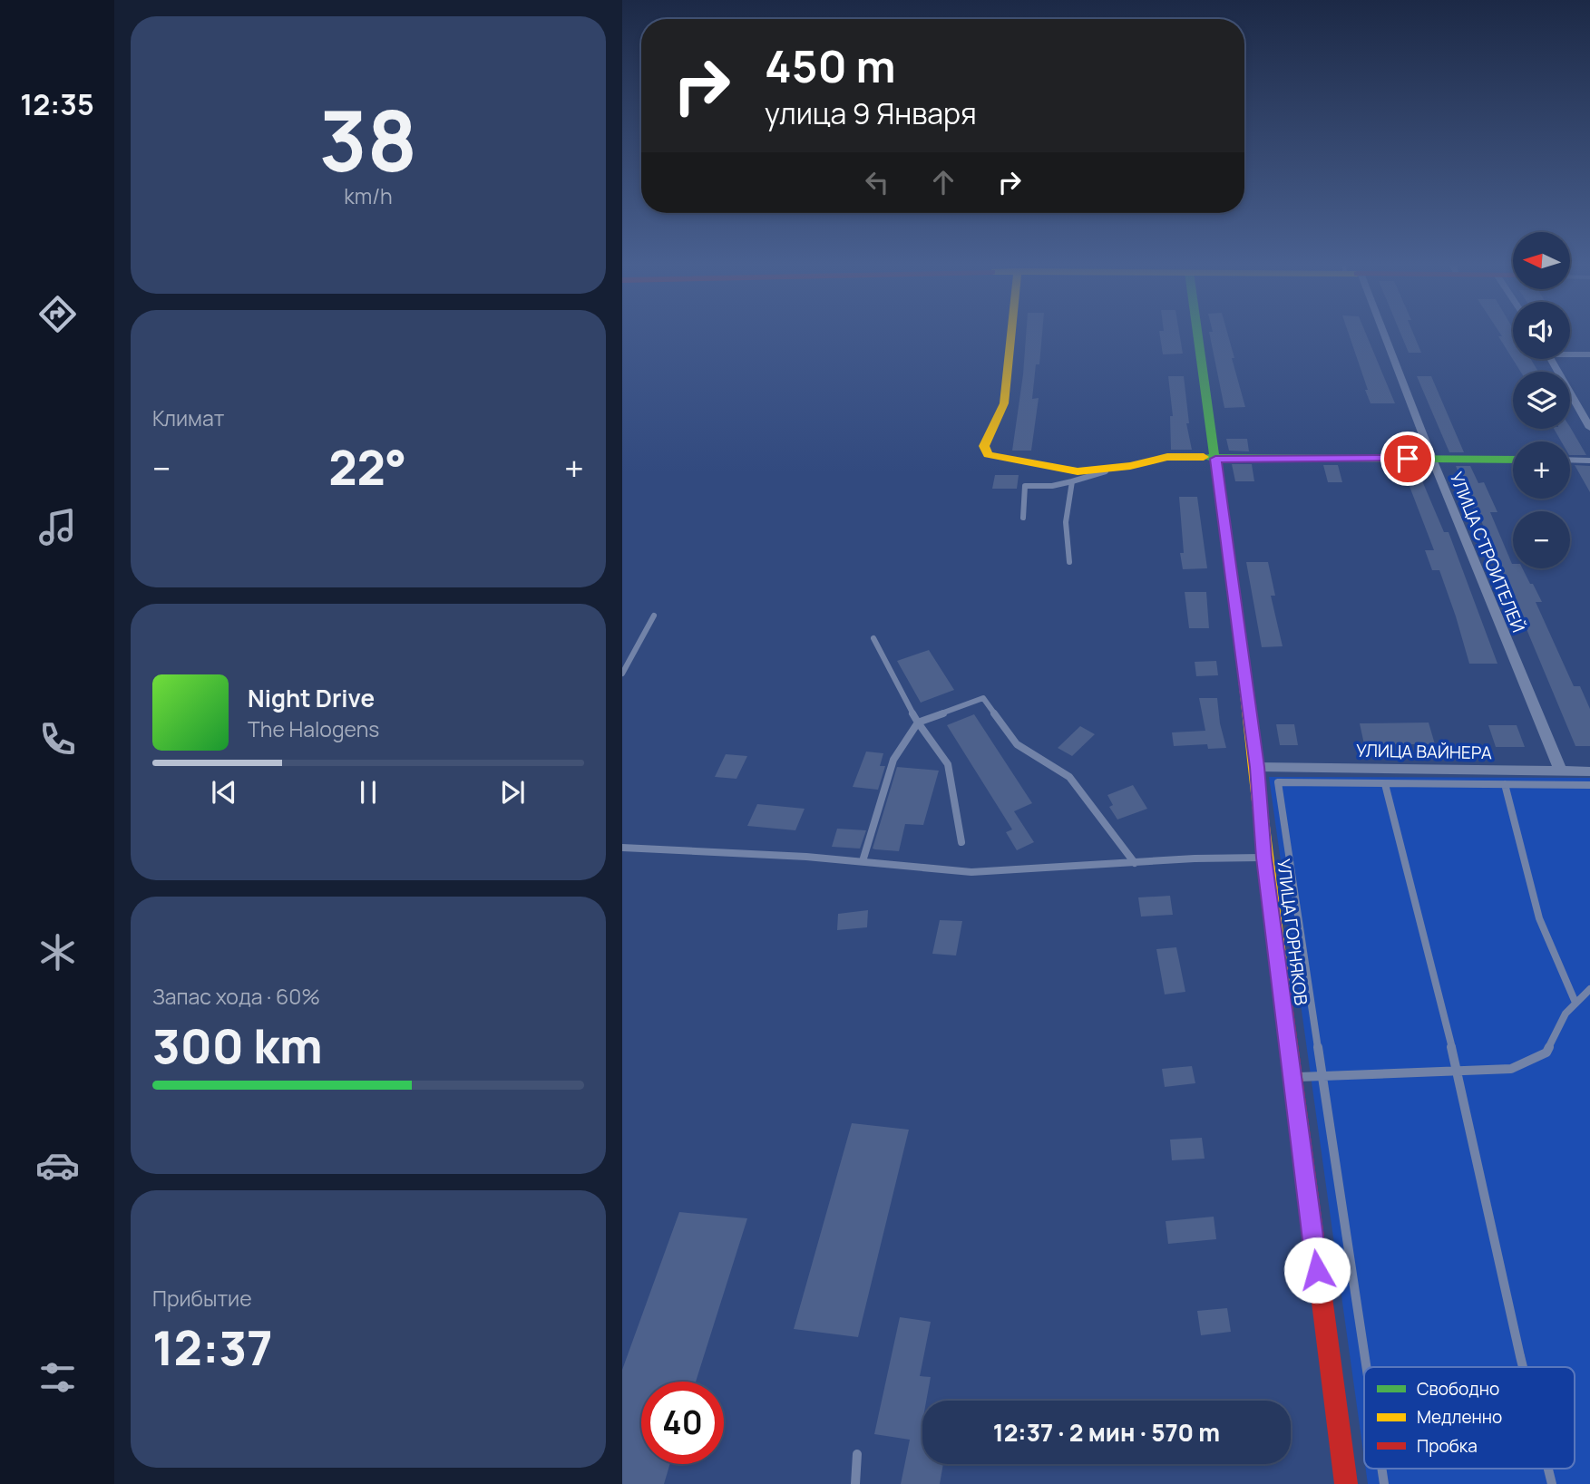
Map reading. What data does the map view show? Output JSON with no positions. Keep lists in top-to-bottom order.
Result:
{
  "streets": {
    "street": ["УЛИЦА СТРОИТЕЛЕЙ", "УЛИЦА ВАЙНЕРА", "УЛИЦА ГОРНЯКОВ"]
  },
  "crossings": [
    ["УЛИЦА СТРОИТЕЛЕЙ", "УЛИЦА ВАЙНЕРА"],
    ["УЛИЦА ВАЙНЕРА", "УЛИЦА ГОРНЯКОВ"]
  ],
  "legend": ["Свободно", "Медленно", "Пробка"],
  "north": "left",
  "page": {
    "tabs": "12:35",
    "tile": [
      ["38", "km/h"],
      "Климат",
      ["Запас хода · 60%", "300 km"],
      ["Прибытие", "12:37"]
    ],
    "turn": ["450 m", "улица 9 Января"],
    "map_buttons": ["+", "−"],
    "heat": ["−", "22°", "+"],
    "song": ["Night Drive", "The Halogens"],
    "limit": "40",
    "trip": "12:37 · 2 мин · 570 m"
  }
}
